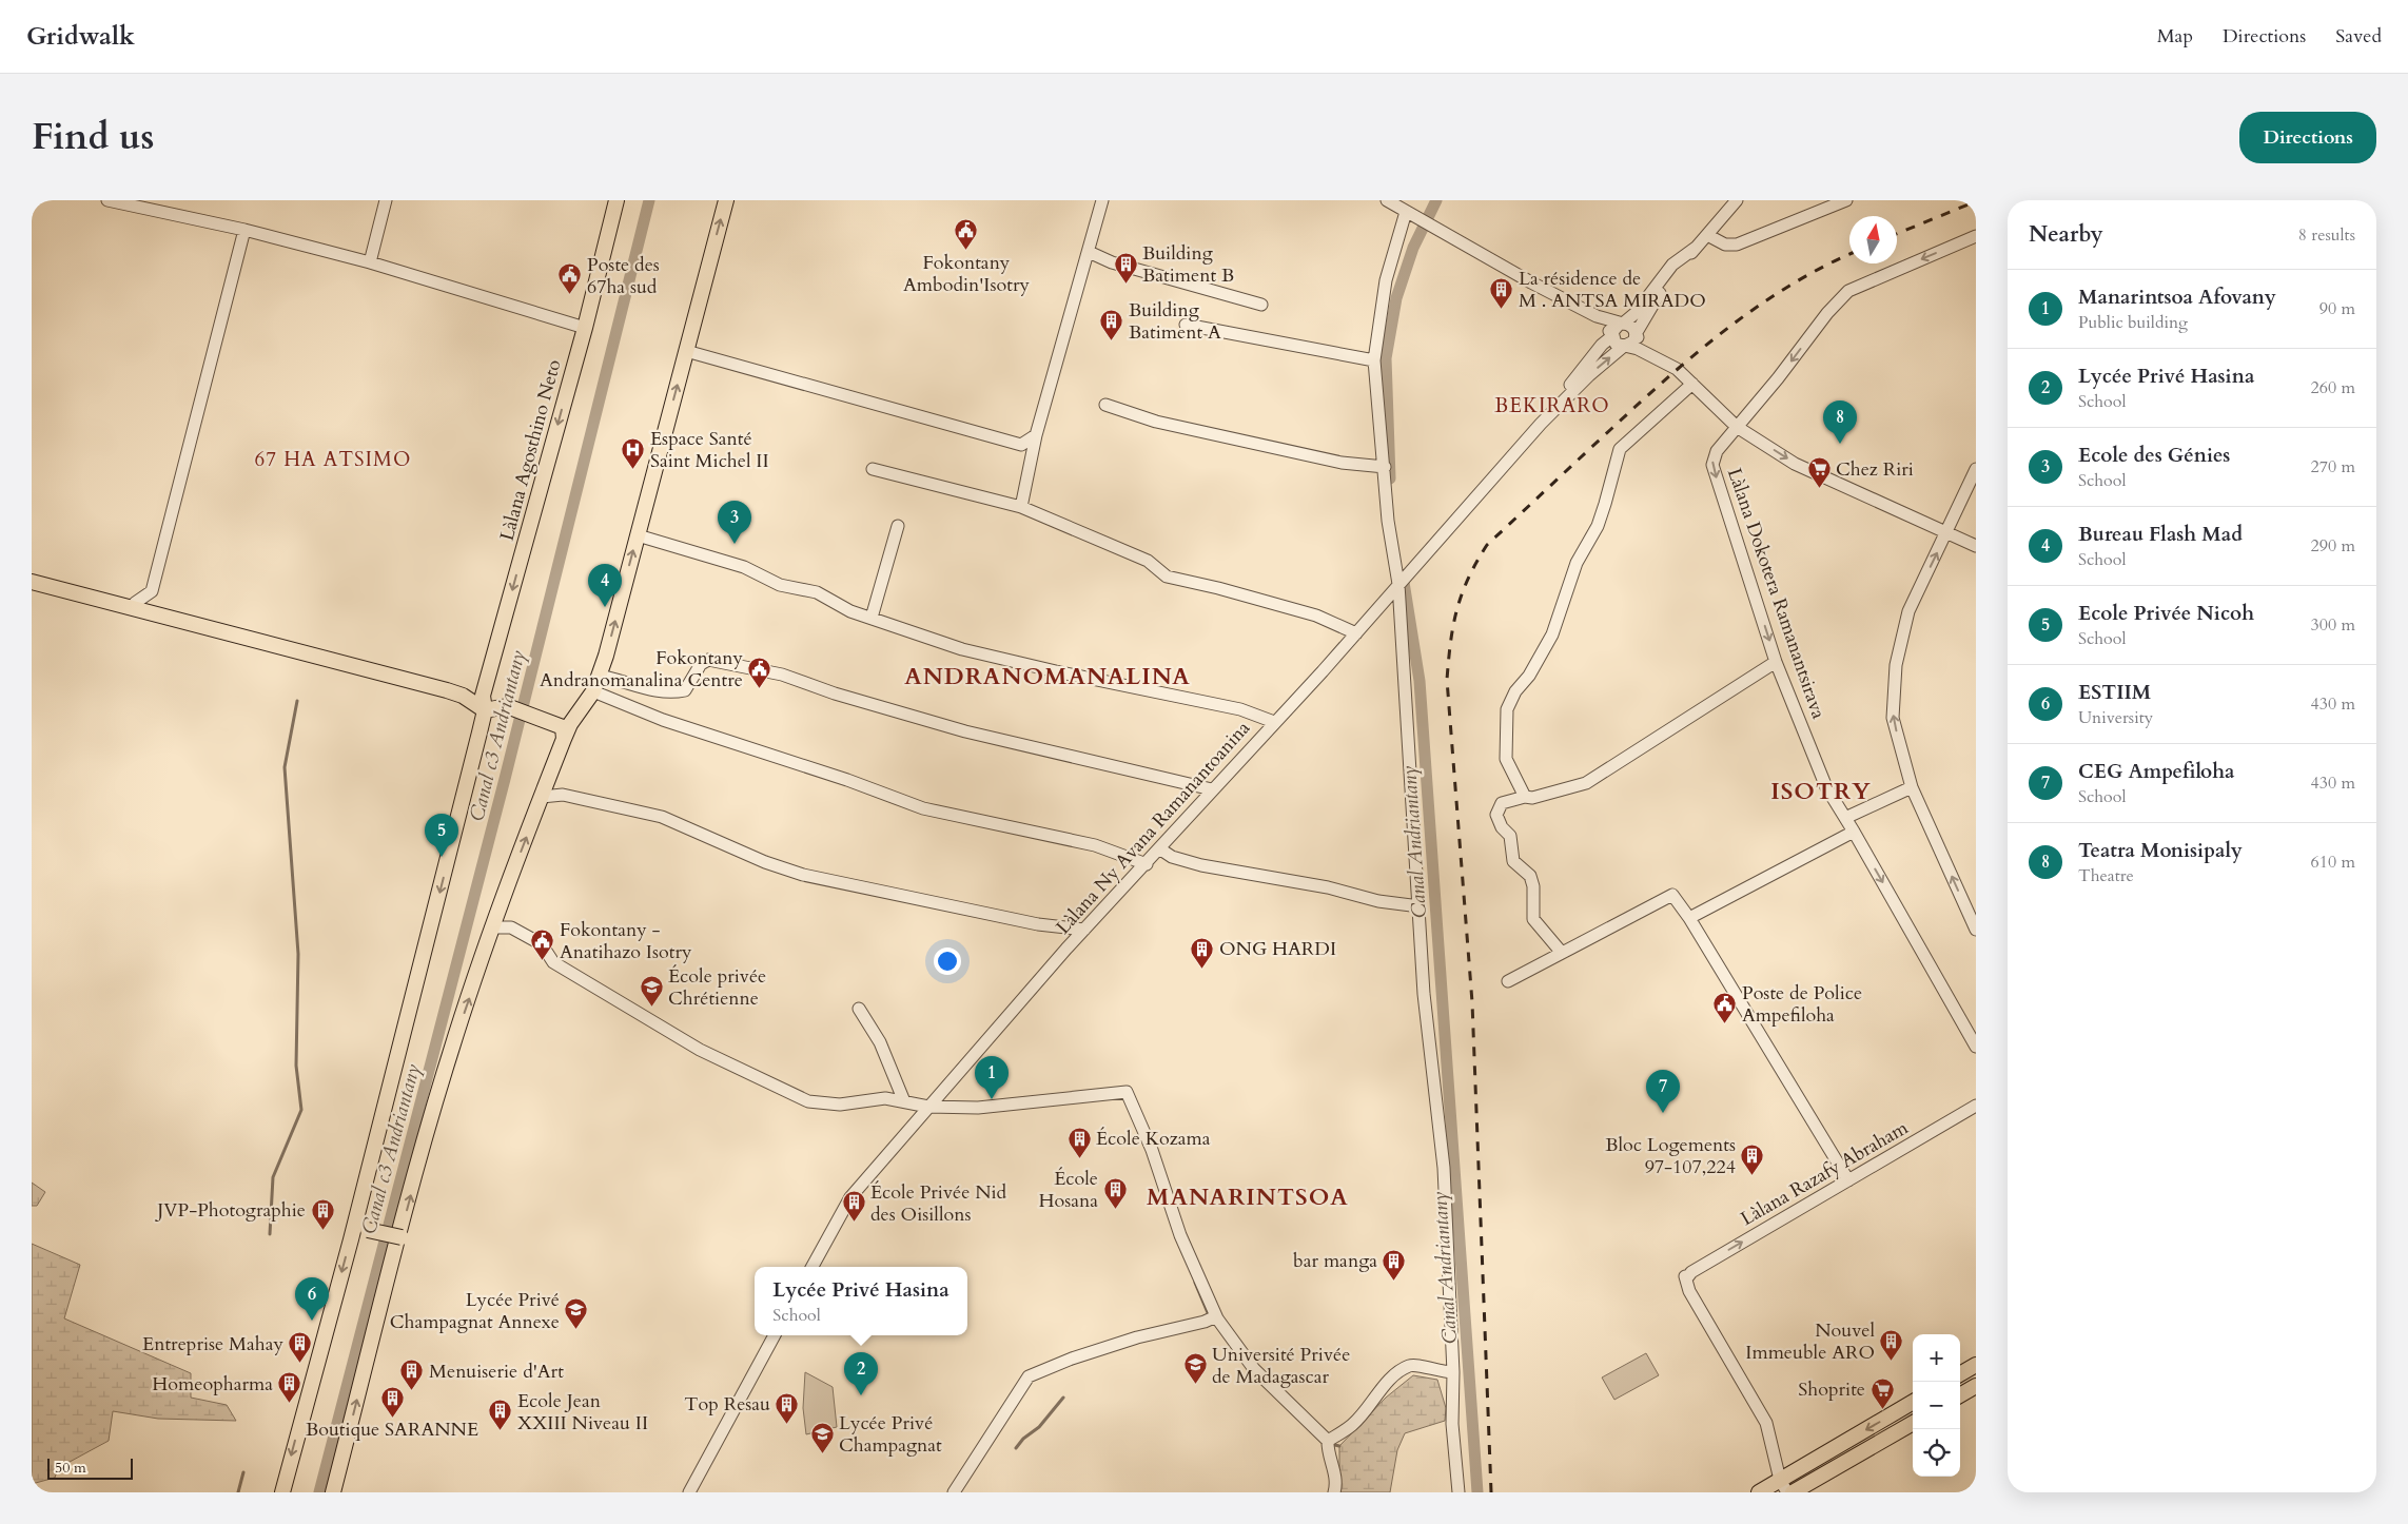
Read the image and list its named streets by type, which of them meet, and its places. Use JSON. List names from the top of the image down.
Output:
{
  "streets": {
    "main road": ["Làlana Agosthino Neto"],
    "street": ["Làlana Dokotera Ramanantsirava", "Làlana Ny Avana Ramanantoanina", "Làlana Razafy Abraham"]
  },
  "one_way": ["Làlana Dokotera Ramanantsirava"],
  "districts": [
    "BEKIRARO",
    "67 HA ATSIMO",
    "ANDRANOMANALINA",
    "ISOTRY",
    "MANARINTSOA"
  ],
  "water": ["Canal c3 Andriantany", "Canal Andriantany"],
  "places": {
    "public building": [
      "Fokontany Ambodin'Isotry",
      "Poste des 67ha sud",
      "Fokontany Andranomanalina Centre",
      "Fokontany - Anatihazo Isotry",
      "Poste de Police Ampefiloha"
    ],
    "building": [
      "Building Batiment B",
      "La résidence de M . ANTSA MIRADO",
      "Building Batiment A",
      "ONG HARDI",
      "École Kozama",
      "Bloc Logements 97-107,224",
      "École Hosana",
      "École Privée Nid des Oisillons",
      "JVP-Photographie",
      "bar manga",
      "Nouvel Immeuble ARO",
      "Entreprise Mahay",
      "Menuiserie d'Art",
      "Homeopharma",
      "Boutique SARANNE",
      "Top Resau",
      "Ecole Jean XXIII Niveau II"
    ],
    "hospital": ["Espace Santé Saint Michel II"],
    "supermarket": ["Chez Riri", "Shoprite"],
    "school or university": [
      "École privée Chrétienne",
      "Lycée Privé Champagnat Annexe",
      "Université Privée de Madagascar",
      "Lycée Privé Champagnat"
    ]
  },
  "scale_bar": "50 m",
  "north": "top",
  "page": {
    "header": "Gridwalk",
    "nav": ["Map", "Directions", "Saved"],
    "title": "Find us",
    "buttons": "Directions",
    "heading": ["Nearby", "8 results"],
    "list": [
      {
        "mark": "1",
        "name": "Manarintsoa Afovany",
        "note": "Public building",
        "value": "90 m"
      },
      {
        "mark": "2",
        "name": "Lycée Privé Hasina",
        "note": "School",
        "value": "260 m"
      },
      {
        "mark": "3",
        "name": "Ecole des Génies",
        "note": "School",
        "value": "270 m"
      },
      {
        "mark": "4",
        "name": "Bureau Flash Mad",
        "note": "School",
        "value": "290 m"
      },
      {
        "mark": "5",
        "name": "Ecole Privée Nicoh",
        "note": "School",
        "value": "300 m"
      },
      {
        "mark": "6",
        "name": "ESTIIM",
        "note": "University",
        "value": "430 m"
      },
      {
        "mark": "7",
        "name": "CEG Ampefiloha",
        "note": "School",
        "value": "430 m"
      },
      {
        "mark": "8",
        "name": "Teatra Monisipaly",
        "note": "Theatre",
        "value": "610 m"
      }
    ],
    "pins": [
      "8",
      "3",
      "4",
      "5",
      "1",
      "7",
      "6",
      "2"
    ],
    "popup": ["Lycée Privé Hasina", "School"],
    "map_buttons": ["+", "−"],
    "scale": "50 m"
  }
}
